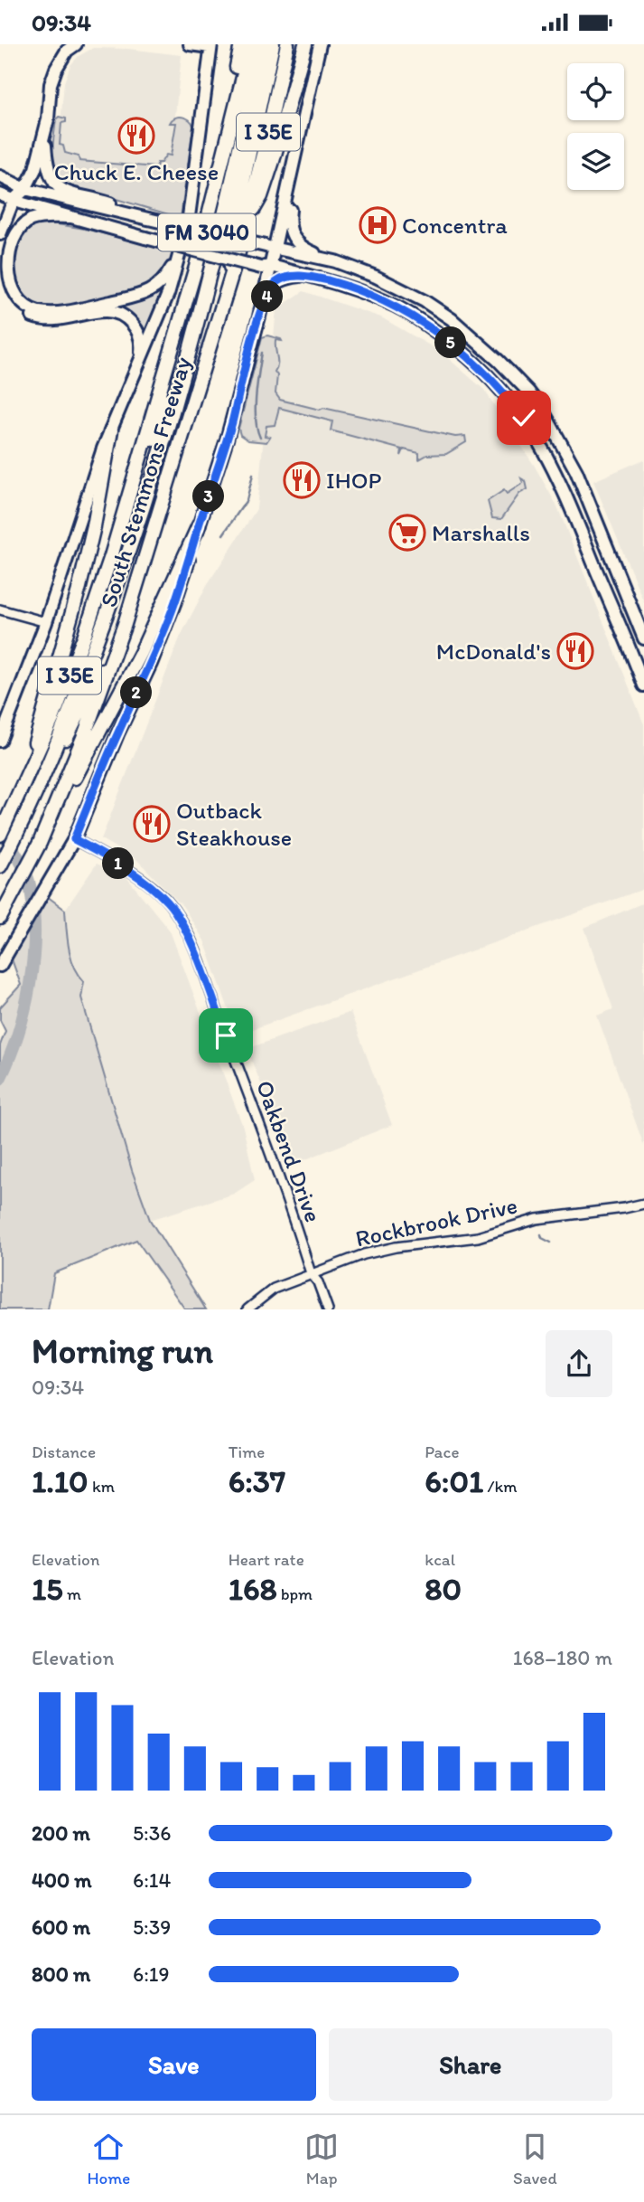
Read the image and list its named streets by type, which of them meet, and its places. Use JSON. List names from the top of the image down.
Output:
{
  "streets": {
    "highway": ["I 35E", "South Stemmons Freeway"],
    "main road": ["FM 3040"],
    "street": ["Oakbend Drive", "Rockbrook Drive"]
  },
  "crossings": [
    ["Oakbend Drive", "Rockbrook Drive"]
  ],
  "places": {
    "restaurant": [
      "Chuck E. Cheese",
      "IHOP",
      "McDonald's",
      "Outback Steakhouse"
    ],
    "hospital": ["Concentra"],
    "supermarket": ["Marshalls"]
  },
  "page": {
    "status": "09:34",
    "pins": [
      "4",
      "5",
      "3",
      "2",
      "1"
    ],
    "heading": ["Morning run", "09:34"],
    "stats": [
      ["Distance", "1.10 km"],
      ["Time", "6:37"],
      ["Pace", "6:01 /km"],
      ["Elevation", "15 m"],
      ["Heart rate", "168 bpm"],
      ["kcal", "80"]
    ],
    "chart": ["Elevation", "168–180 m"],
    "list": [
      {
        "name": "200 m",
        "note": "5:36"
      },
      {
        "name": "400 m",
        "note": "6:14"
      },
      {
        "name": "600 m",
        "note": "5:39"
      },
      {
        "name": "800 m",
        "note": "6:19"
      }
    ],
    "buttons": ["Save", "Share"],
    "tabs": ["Home", "Map", "Saved"]
  }
}
